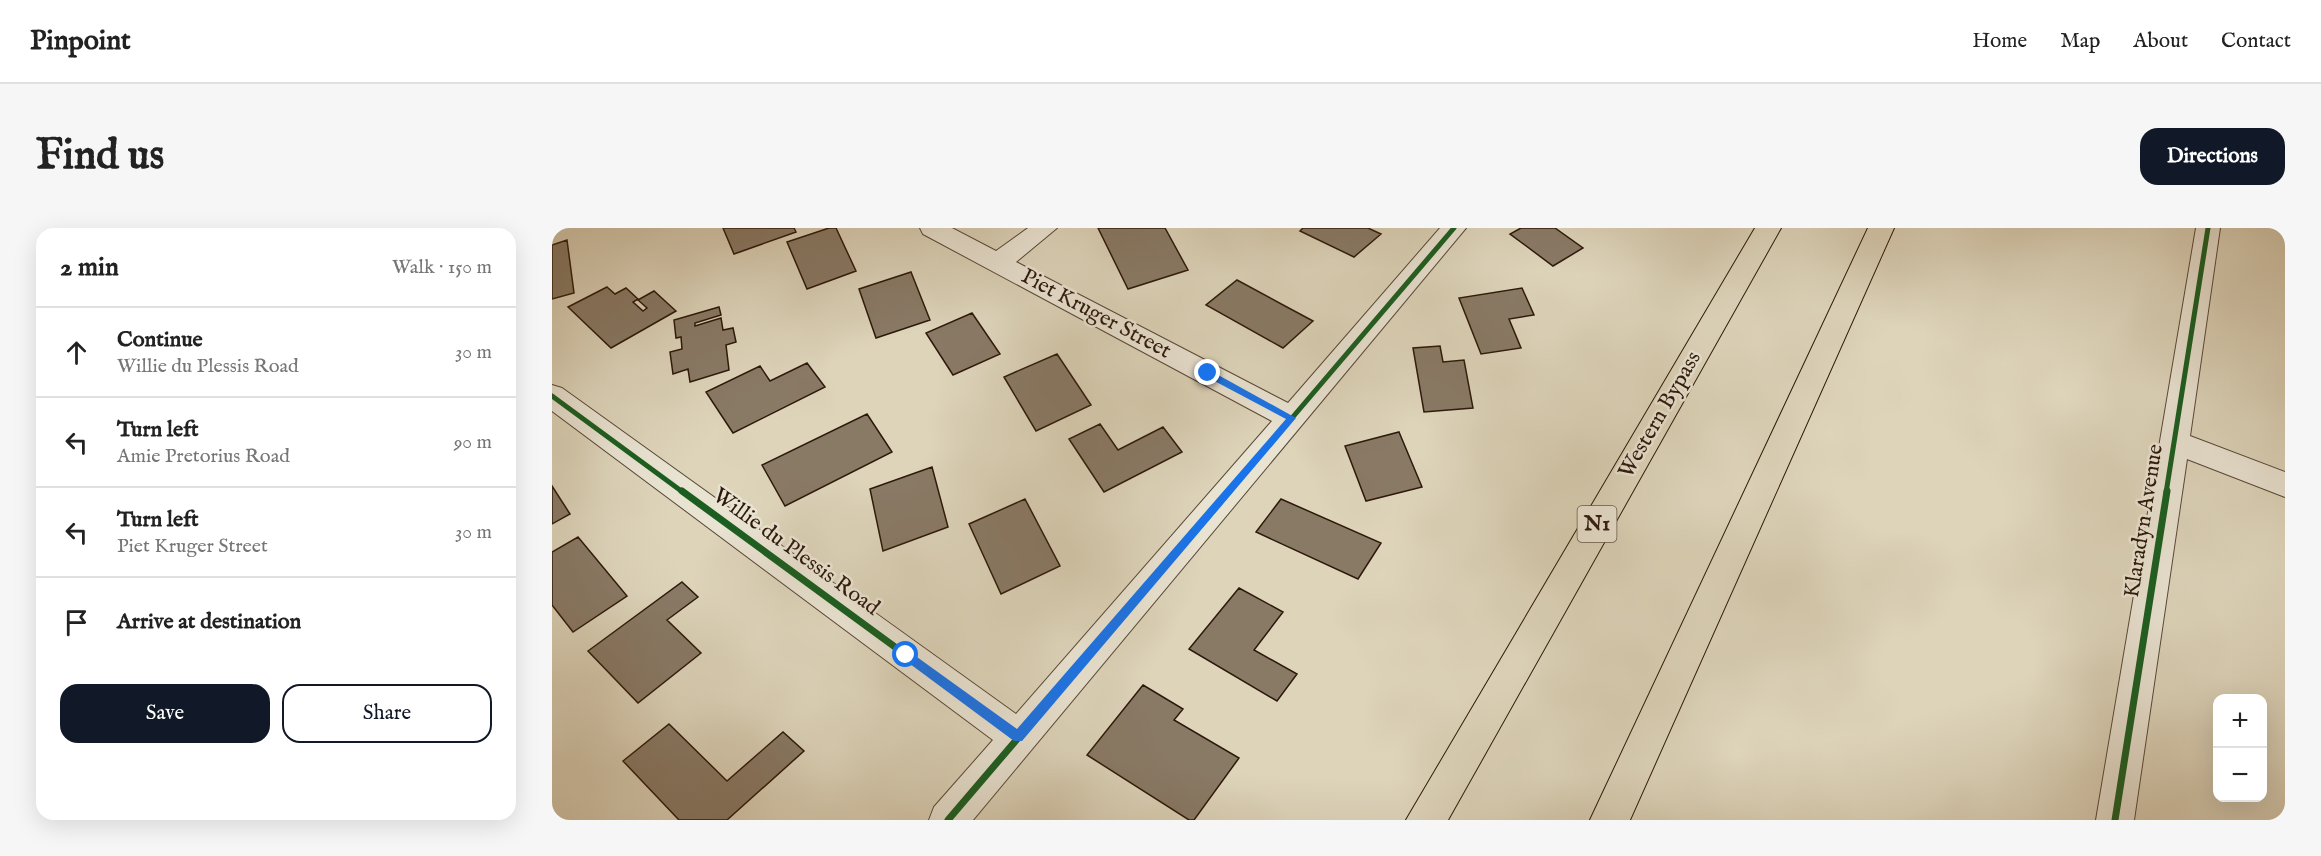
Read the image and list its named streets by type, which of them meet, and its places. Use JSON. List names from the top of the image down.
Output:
{
  "streets": {
    "highway": ["Western Bypass", "N1"],
    "street": ["Piet Kruger Street", "Klaradyn Avenue", "Willie du Plessis Road"]
  },
  "page": {
    "header": "Pinpoint",
    "nav": [
      "Home",
      "Map",
      "About",
      "Contact"
    ],
    "buttons": [
      "Directions",
      ["Save", "Share"]
    ],
    "title": "Find us",
    "heading": ["2 min", "Walk · 150 m"],
    "list": [
      ["Continue", "Willie du Plessis Road", "30 m"],
      ["Turn left", "Amie Pretorius Road", "90 m"],
      ["Turn left", "Piet Kruger Street", "30 m"],
      "Arrive at destination"
    ],
    "map_buttons": ["+", "−"]
  }
}
